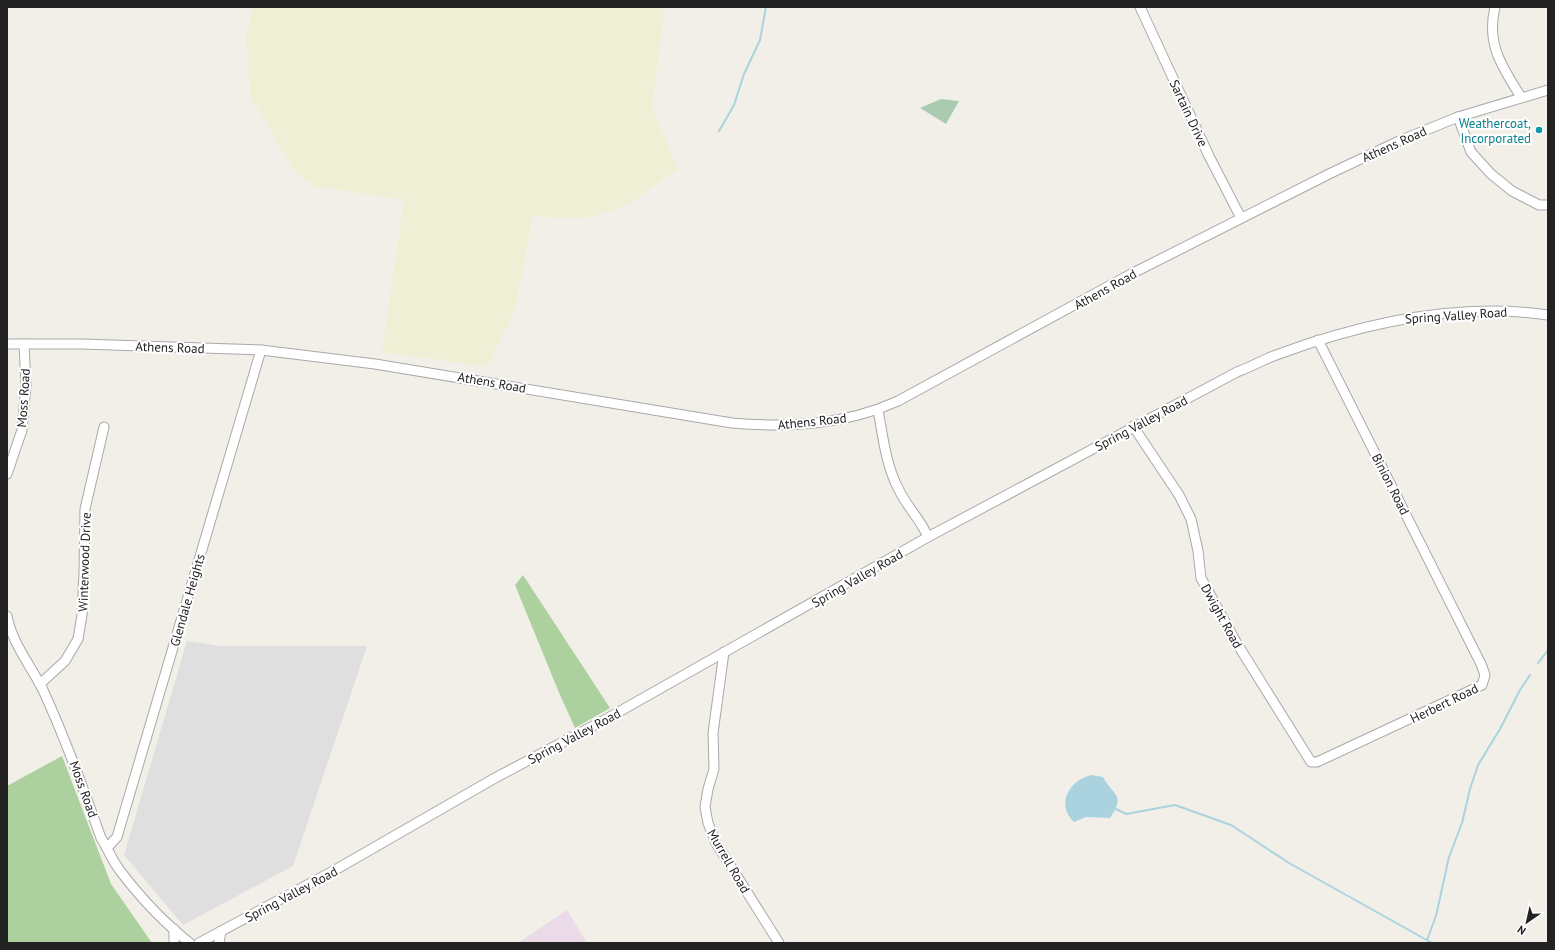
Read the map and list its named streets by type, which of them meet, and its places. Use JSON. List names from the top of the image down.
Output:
{
  "streets": {
    "street": [
      "Sartain Drive",
      "Athens Road",
      "Spring Valley Road",
      "Moss Road",
      "Binion Road",
      "Winterwood Drive",
      "Glendale Heights",
      "Dwight Road",
      "Herbert Road",
      "Murrell Road"
    ]
  },
  "crossings": [
    ["Sartain Drive", "Athens Road"],
    ["Athens Road", "Moss Road"],
    ["Athens Road", "Glendale Heights"],
    ["Spring Valley Road", "Binion Road"],
    ["Spring Valley Road", "Dwight Road"],
    ["Spring Valley Road", "Murrell Road"],
    ["Moss Road", "Winterwood Drive"],
    ["Moss Road", "Glendale Heights"],
    ["Binion Road", "Herbert Road"],
    ["Dwight Road", "Herbert Road"]
  ],
  "places": ["Weathercoat, Incorporated"],
  "north": "bottom left"
}
